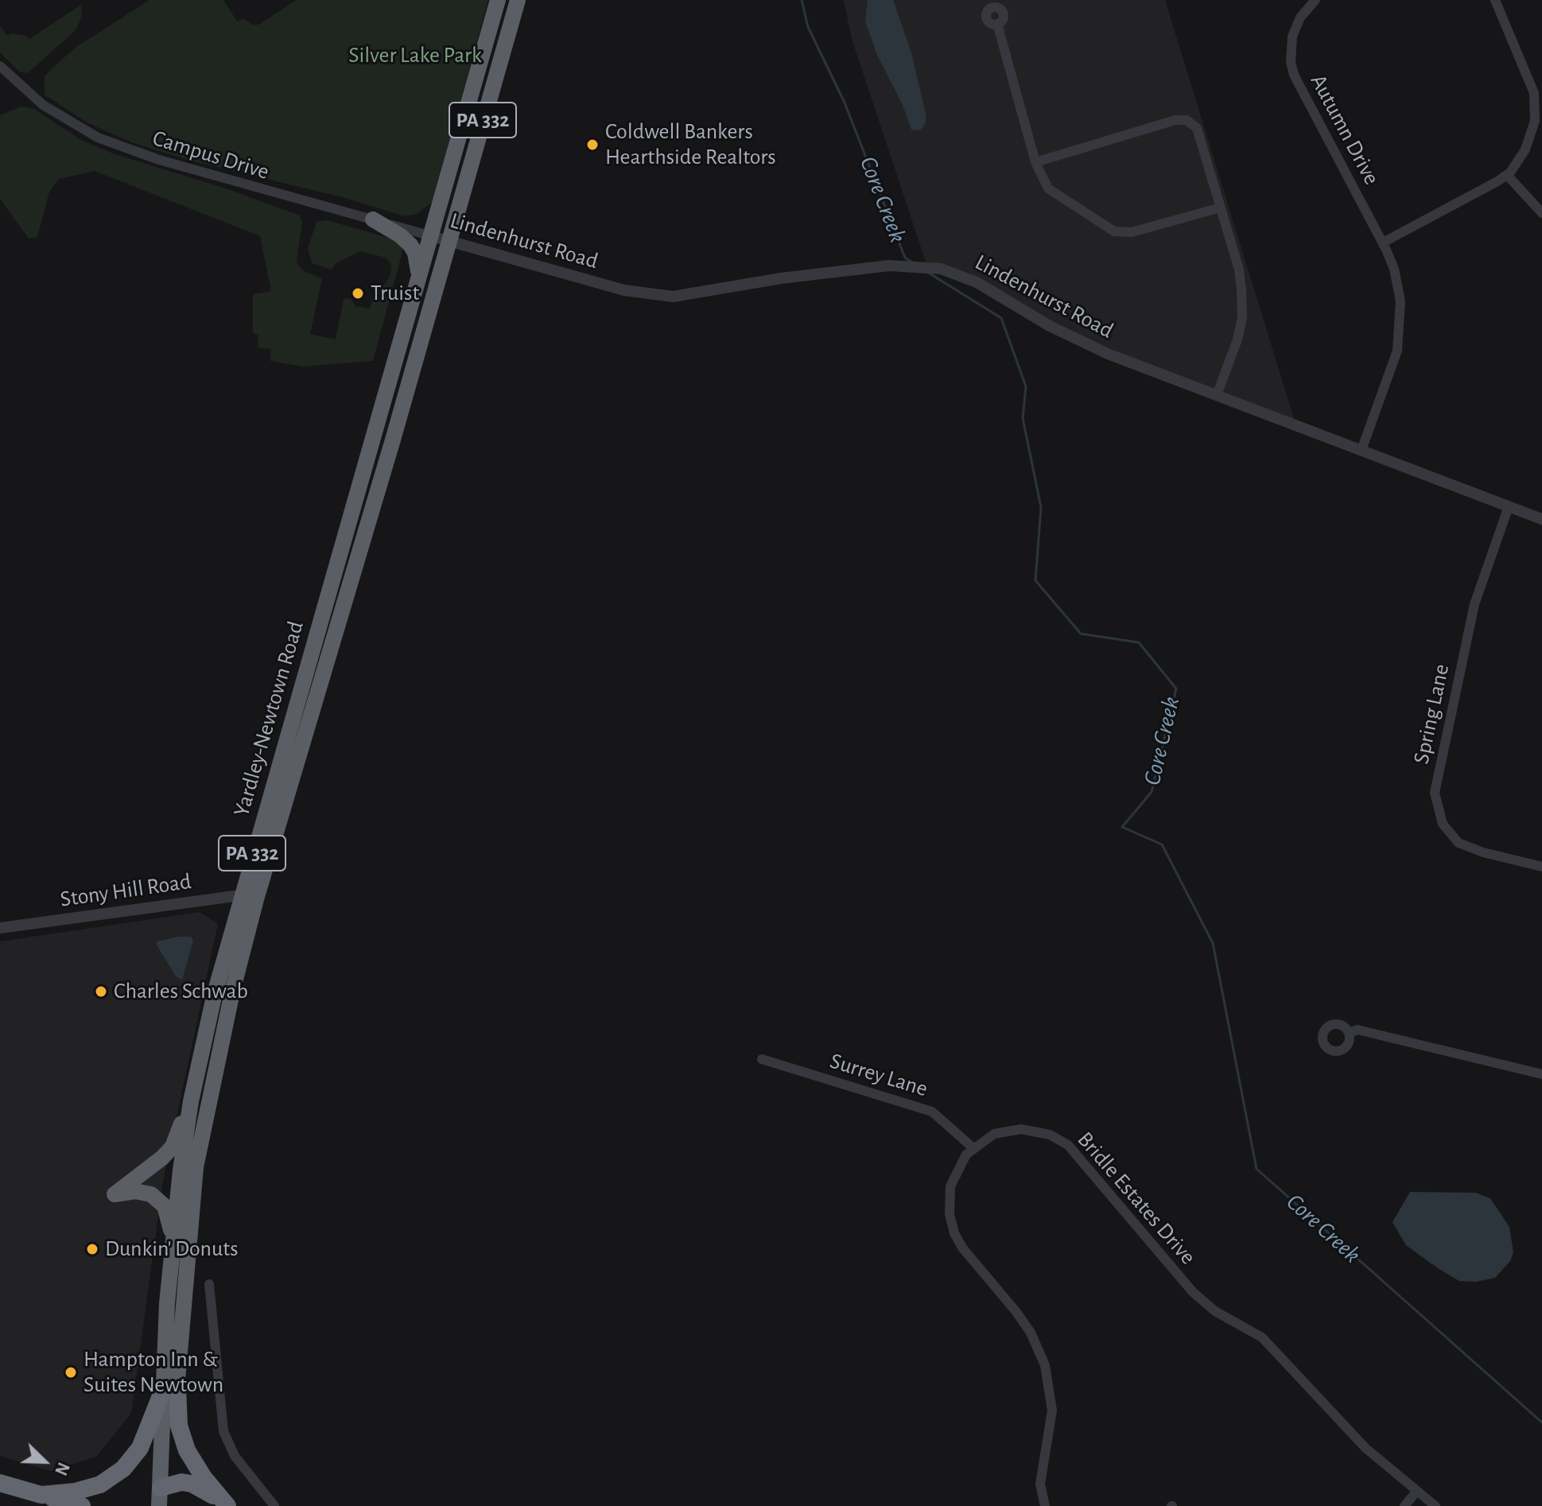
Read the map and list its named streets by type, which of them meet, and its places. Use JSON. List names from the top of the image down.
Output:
{
  "streets": {
    "highway": ["PA 332", "Yardley-Newtown Road"],
    "street": [
      "Autumn Drive",
      "Campus Drive",
      "Lindenhurst Road",
      "Spring Lane",
      "Stony Hill Road",
      "Surrey Lane",
      "Bridle Estates Drive"
    ]
  },
  "crossings": [
    ["PA 332", "Campus Drive"],
    ["PA 332", "Lindenhurst Road"],
    ["PA 332", "Yardley-Newtown Road"],
    ["Autumn Drive", "Lindenhurst Road"],
    ["Campus Drive", "Lindenhurst Road"],
    ["Campus Drive", "Yardley-Newtown Road"],
    ["Lindenhurst Road", "Spring Lane"],
    ["Lindenhurst Road", "Yardley-Newtown Road"],
    ["Yardley-Newtown Road", "Stony Hill Road"],
    ["Surrey Lane", "Bridle Estates Drive"]
  ],
  "water": ["Core Creek"],
  "parks": ["Silver Lake Park"],
  "places": [
    "Coldwell Bankers Hearthside Realtors",
    "Truist",
    "Charles Schwab",
    "Dunkin' Donuts",
    "Hampton Inn & Suites Newtown"
  ],
  "north": "bottom right"
}
